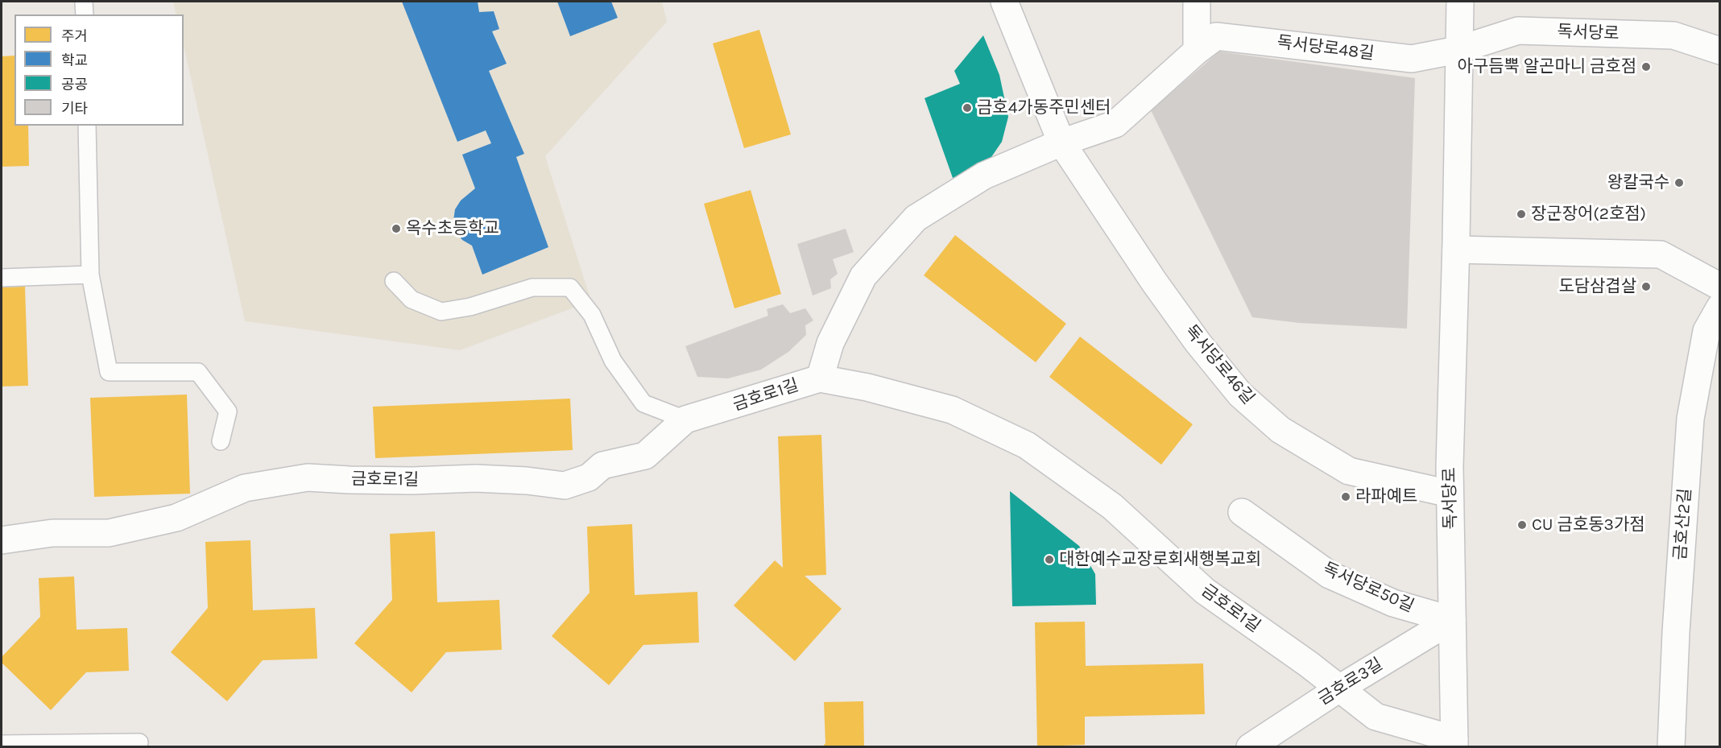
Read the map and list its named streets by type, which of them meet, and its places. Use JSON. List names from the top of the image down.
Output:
{
  "streets": {
    "street": [
      "독서당로",
      "독서당로48길",
      "독서당로46길",
      "금호로1길",
      "금호산2길",
      "독서당로50길",
      "금호로3길"
    ]
  },
  "crossings": [
    ["독서당로", "독서당로48길"],
    ["독서당로", "독서당로46길"],
    ["독서당로", "금호로1길"],
    ["독서당로", "독서당로50길"],
    ["독서당로", "금호로3길"],
    ["독서당로48길", "독서당로46길"],
    ["금호로1길", "금호로3길"],
    ["독서당로50길", "금호로3길"]
  ],
  "places": [
    "아구듬뿍 알곤마니 금호점",
    "금호4가동주민센터",
    "왕칼국수",
    "장군장어(2호점)",
    "옥수초등학교",
    "도담삼겹살",
    "라파예트",
    "CU 금호동3가점",
    "대한예수교장로회새행복교회"
  ],
  "legend": [
    "주거",
    "학교",
    "공공",
    "기타"
  ]
}
